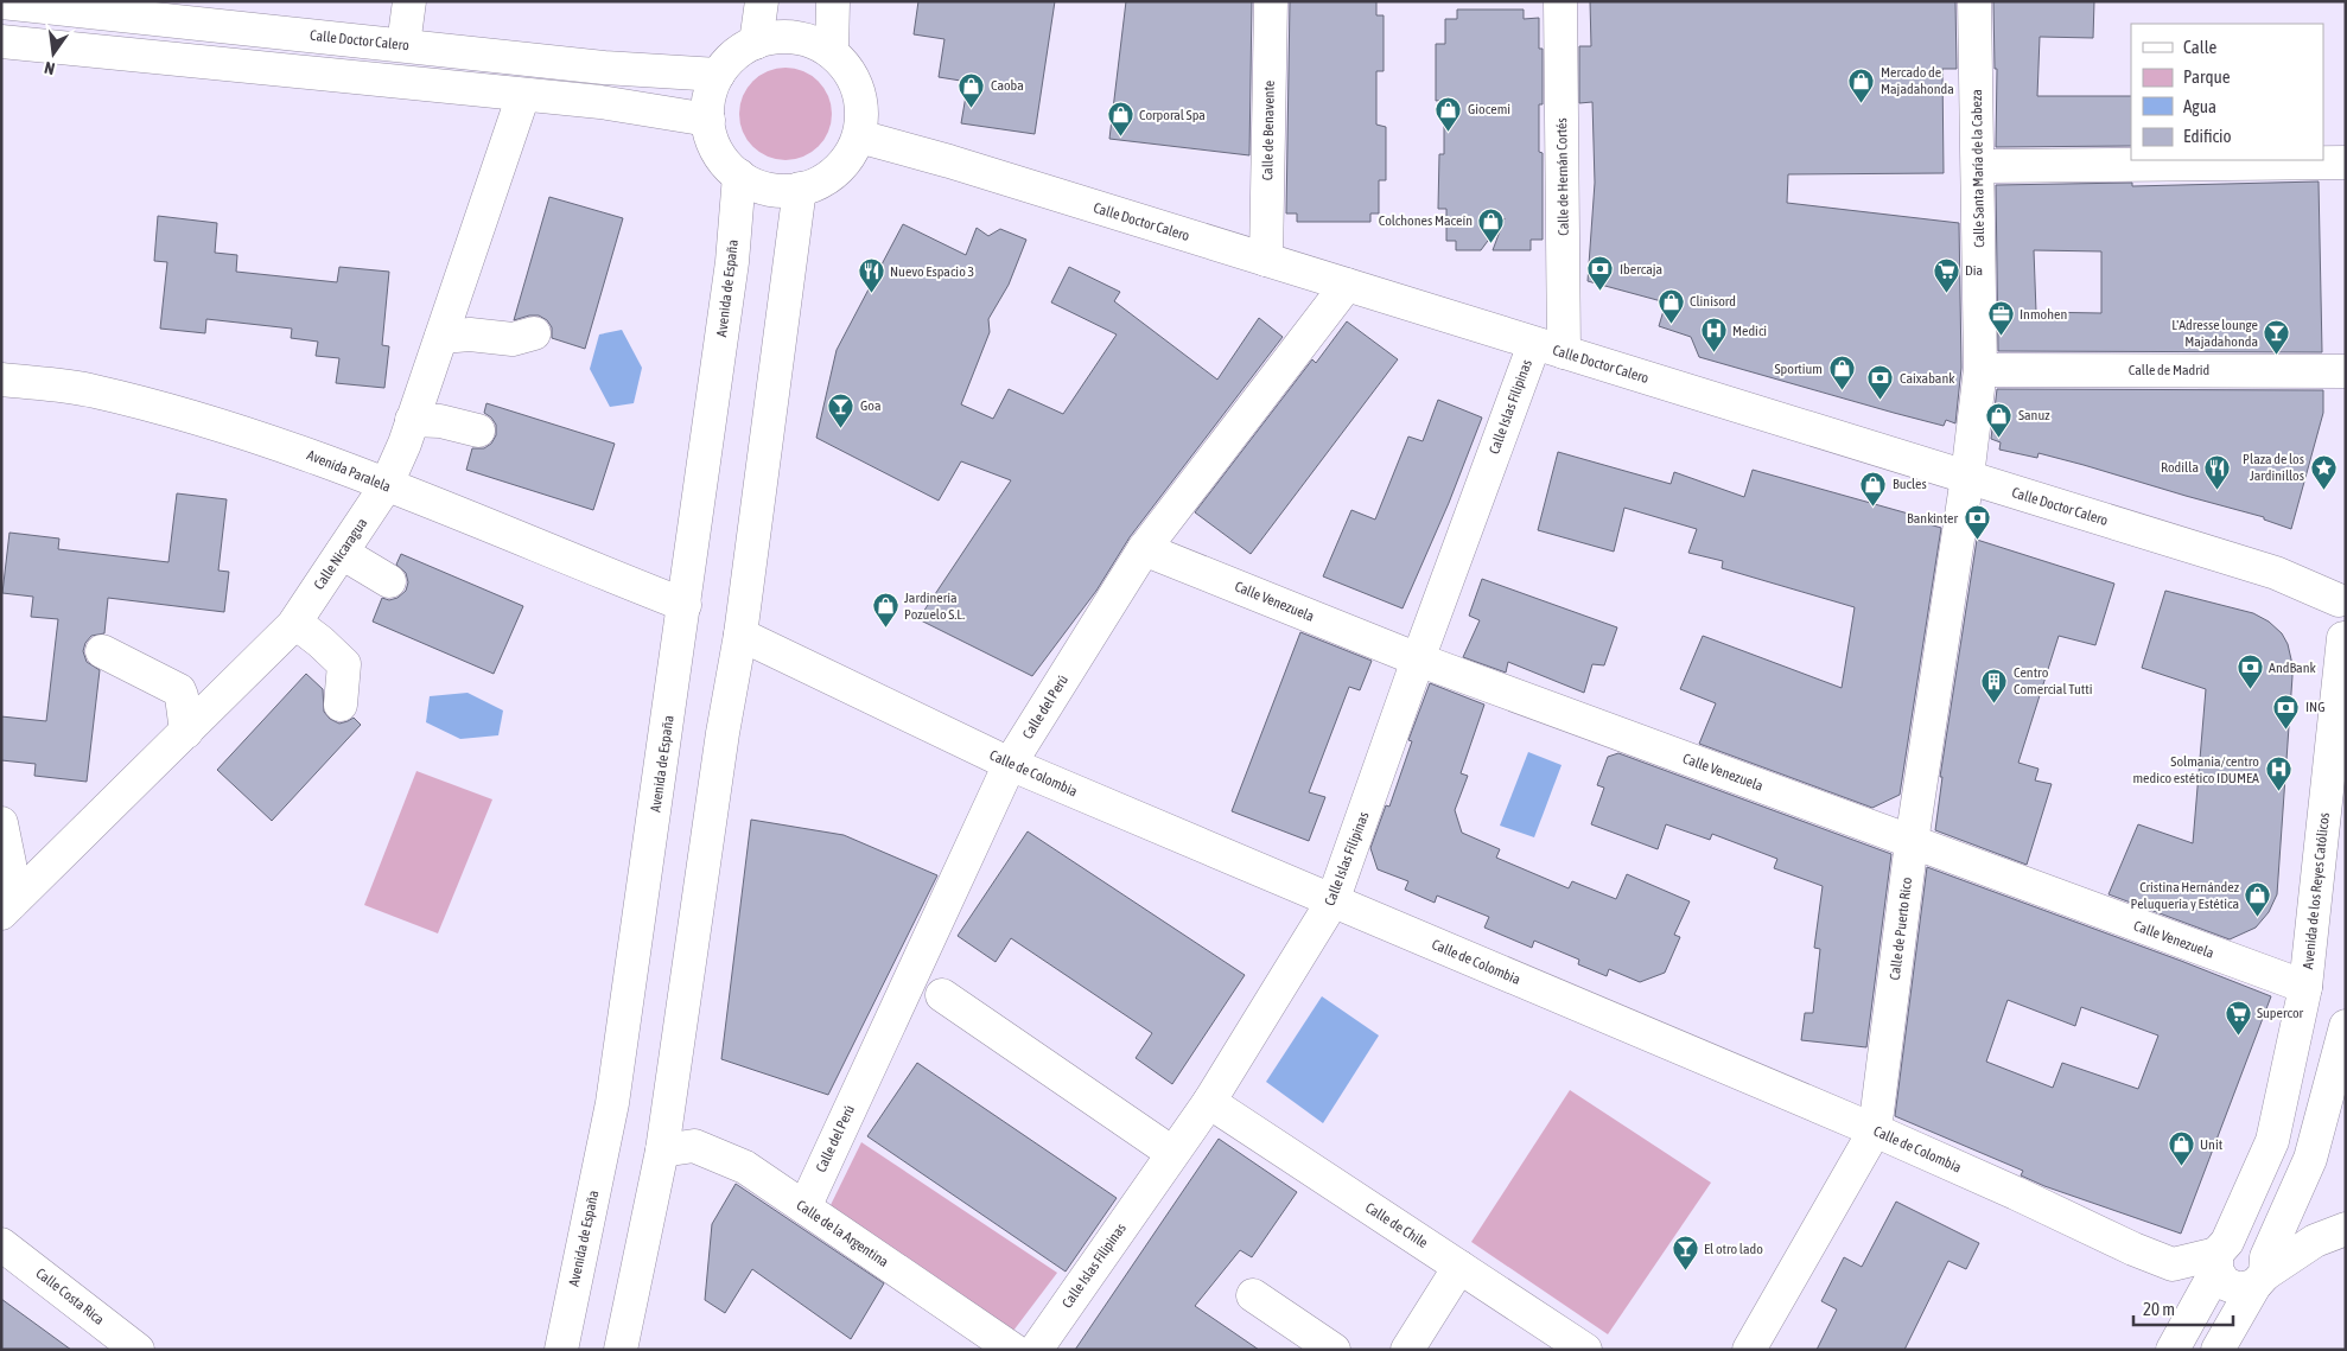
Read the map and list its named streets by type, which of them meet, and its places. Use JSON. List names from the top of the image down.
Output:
{
  "streets": {
    "street": [
      "Calle Doctor Calero",
      "Calle de Benavente",
      "Calle Santa María de la Cabeza",
      "Calle de Hernán Cortés",
      "Avenida de España",
      "Calle de Madrid",
      "Calle Islas Filipinas",
      "Avenida Paralela",
      "Calle Nicaragua",
      "Calle Venezuela",
      "Calle del Perú",
      "Calle de Colombia",
      "Avenida de los Reyes Católicos",
      "Calle de Puerto Rico",
      "Calle de Chile",
      "Calle de la Argentina",
      "Calle Costa Rica"
    ]
  },
  "crossings": [
    ["Calle Doctor Calero", "Calle de Benavente"],
    ["Calle Doctor Calero", "Calle Santa María de la Cabeza"],
    ["Calle Doctor Calero", "Calle de Hernán Cortés"],
    ["Calle Doctor Calero", "Avenida de España"],
    ["Calle Doctor Calero", "Calle Islas Filipinas"],
    ["Calle Doctor Calero", "Calle del Perú"],
    ["Calle Doctor Calero", "Calle de Puerto Rico"],
    ["Calle Santa María de la Cabeza", "Calle de Puerto Rico"],
    ["Calle de Hernán Cortés", "Calle Islas Filipinas"],
    ["Avenida de España", "Avenida Paralela"],
    ["Calle Islas Filipinas", "Calle Venezuela"],
    ["Calle Islas Filipinas", "Calle de Colombia"],
    ["Calle Islas Filipinas", "Calle de Chile"],
    ["Avenida Paralela", "Calle Nicaragua"],
    ["Calle Venezuela", "Calle del Perú"],
    ["Calle Venezuela", "Avenida de los Reyes Católicos"],
    ["Calle Venezuela", "Calle de Puerto Rico"],
    ["Calle del Perú", "Calle de Colombia"],
    ["Calle del Perú", "Calle de la Argentina"],
    ["Calle de Colombia", "Avenida de los Reyes Católicos"],
    ["Calle de Colombia", "Calle de Puerto Rico"]
  ],
  "places": {
    "shop": [
      "Mercado de Majadahonda",
      "Caoba",
      "Giocemi",
      "Corporal Spa",
      "Colchones Maceín",
      "Clinisord",
      "Sportium",
      "Sanuz",
      "Bucles",
      "Jardinería Pozuelo S.L.",
      "Cristina Hernández Peluquería y Estética",
      "Unit"
    ],
    "bank": [
      "Ibercaja",
      "Caixabank",
      "Bankinter",
      "AndBank",
      "ING"
    ],
    "supermarket": ["Dia", "Supercor"],
    "restaurant": ["Nuevo Espacio 3", "Rodilla"],
    "office": ["Inmohen"],
    "hospital": ["Medici", "Solmania/centro medico estético IDUMEA"],
    "bar": ["L'Adresse lounge Majadahonda", "Goa", "El otro lado"],
    "place": ["Plaza de los Jardinillos"],
    "building": ["Centro Comercial Tutti"]
  },
  "legend": [
    "Calle",
    "Parque",
    "Agua",
    "Edificio"
  ],
  "scale_bar": "20 m",
  "north": "bottom"
}
